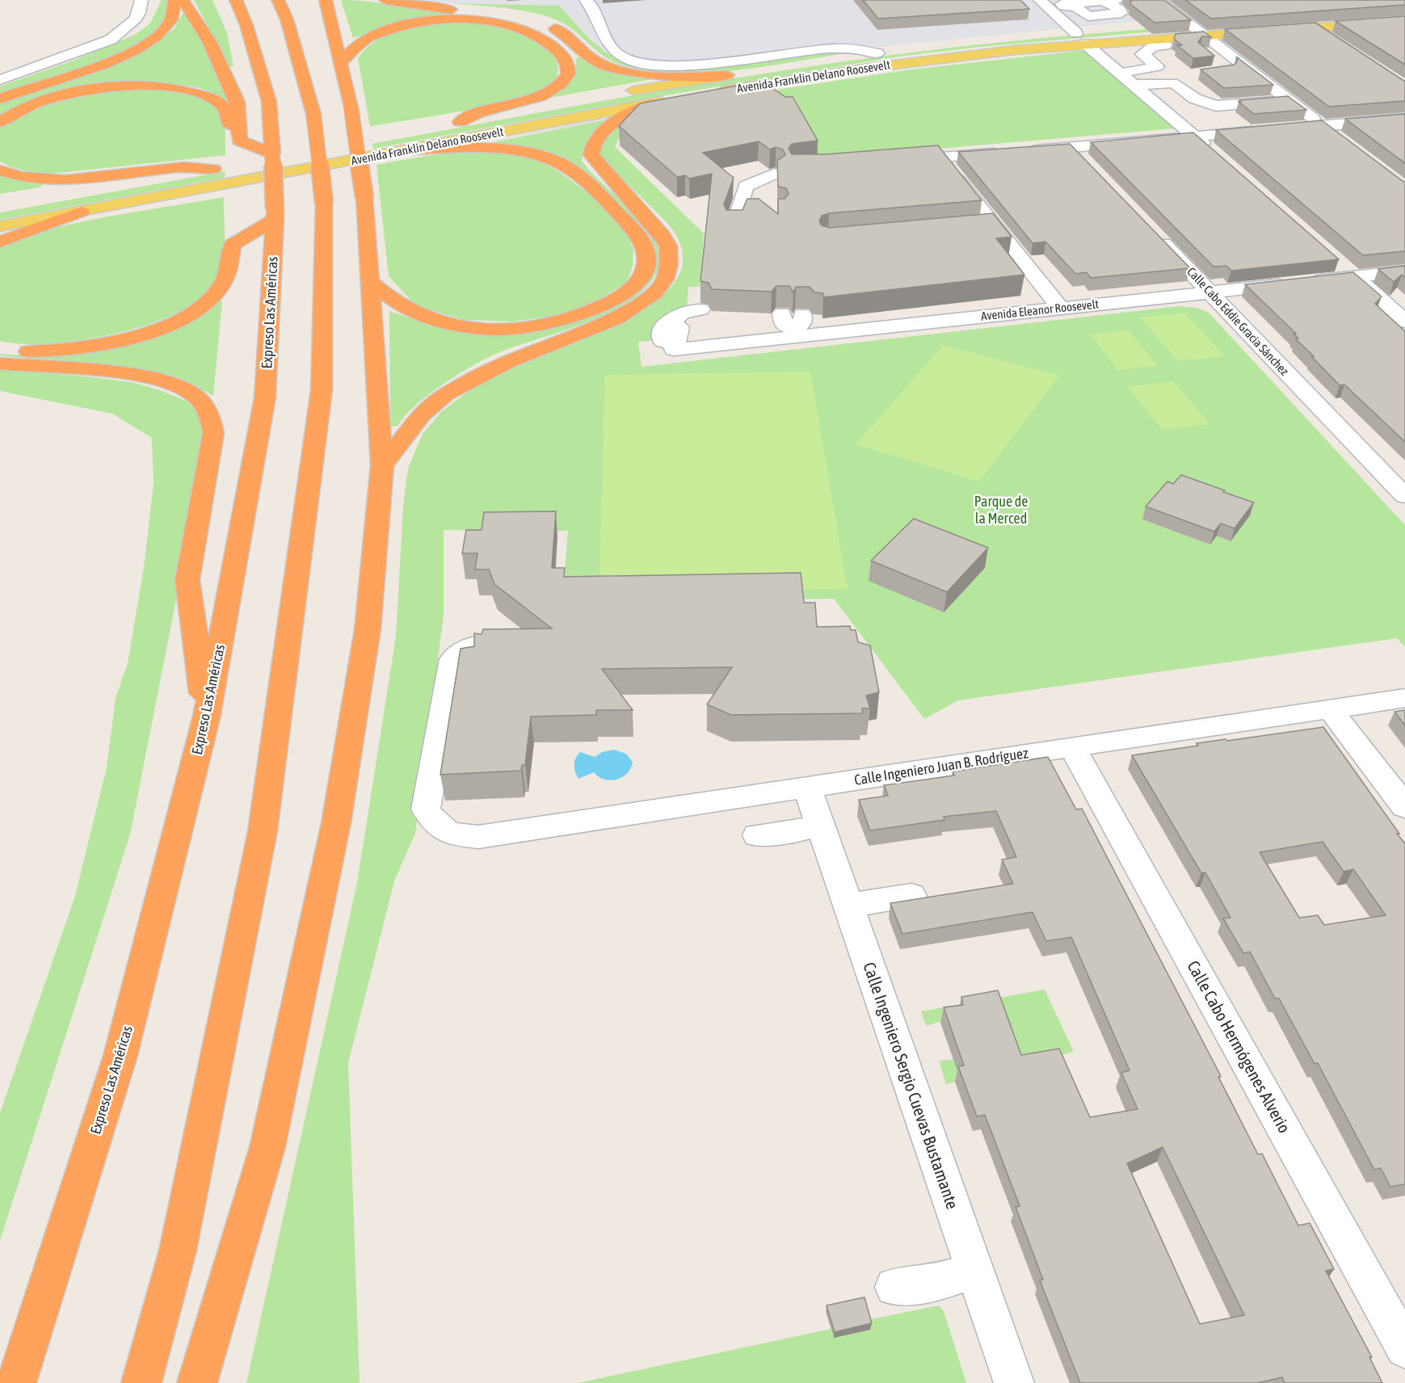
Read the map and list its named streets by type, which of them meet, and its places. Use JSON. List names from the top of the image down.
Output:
{
  "streets": {
    "highway": ["Expreso Las Américas"],
    "main road": ["Avenida Franklin Delano Roosevelt"],
    "street": [
      "Avenida Eleanor Roosevelt",
      "Calle Cabo Eddie Gracia Sánchez",
      "Calle Ingeniero Juan B. Rodríguez",
      "Calle Cabo Hermógenes Alverio",
      "Calle Ingeniero Sergio Cuevas Bustamante"
    ]
  },
  "crossings": [
    ["Avenida Eleanor Roosevelt", "Calle Cabo Eddie Gracia Sánchez"],
    ["Calle Ingeniero Juan B. Rodríguez", "Calle Cabo Hermógenes Alverio"],
    ["Calle Ingeniero Juan B. Rodríguez", "Calle Ingeniero Sergio Cuevas Bustamante"]
  ],
  "parks": ["Parque de la Merced"]
}
